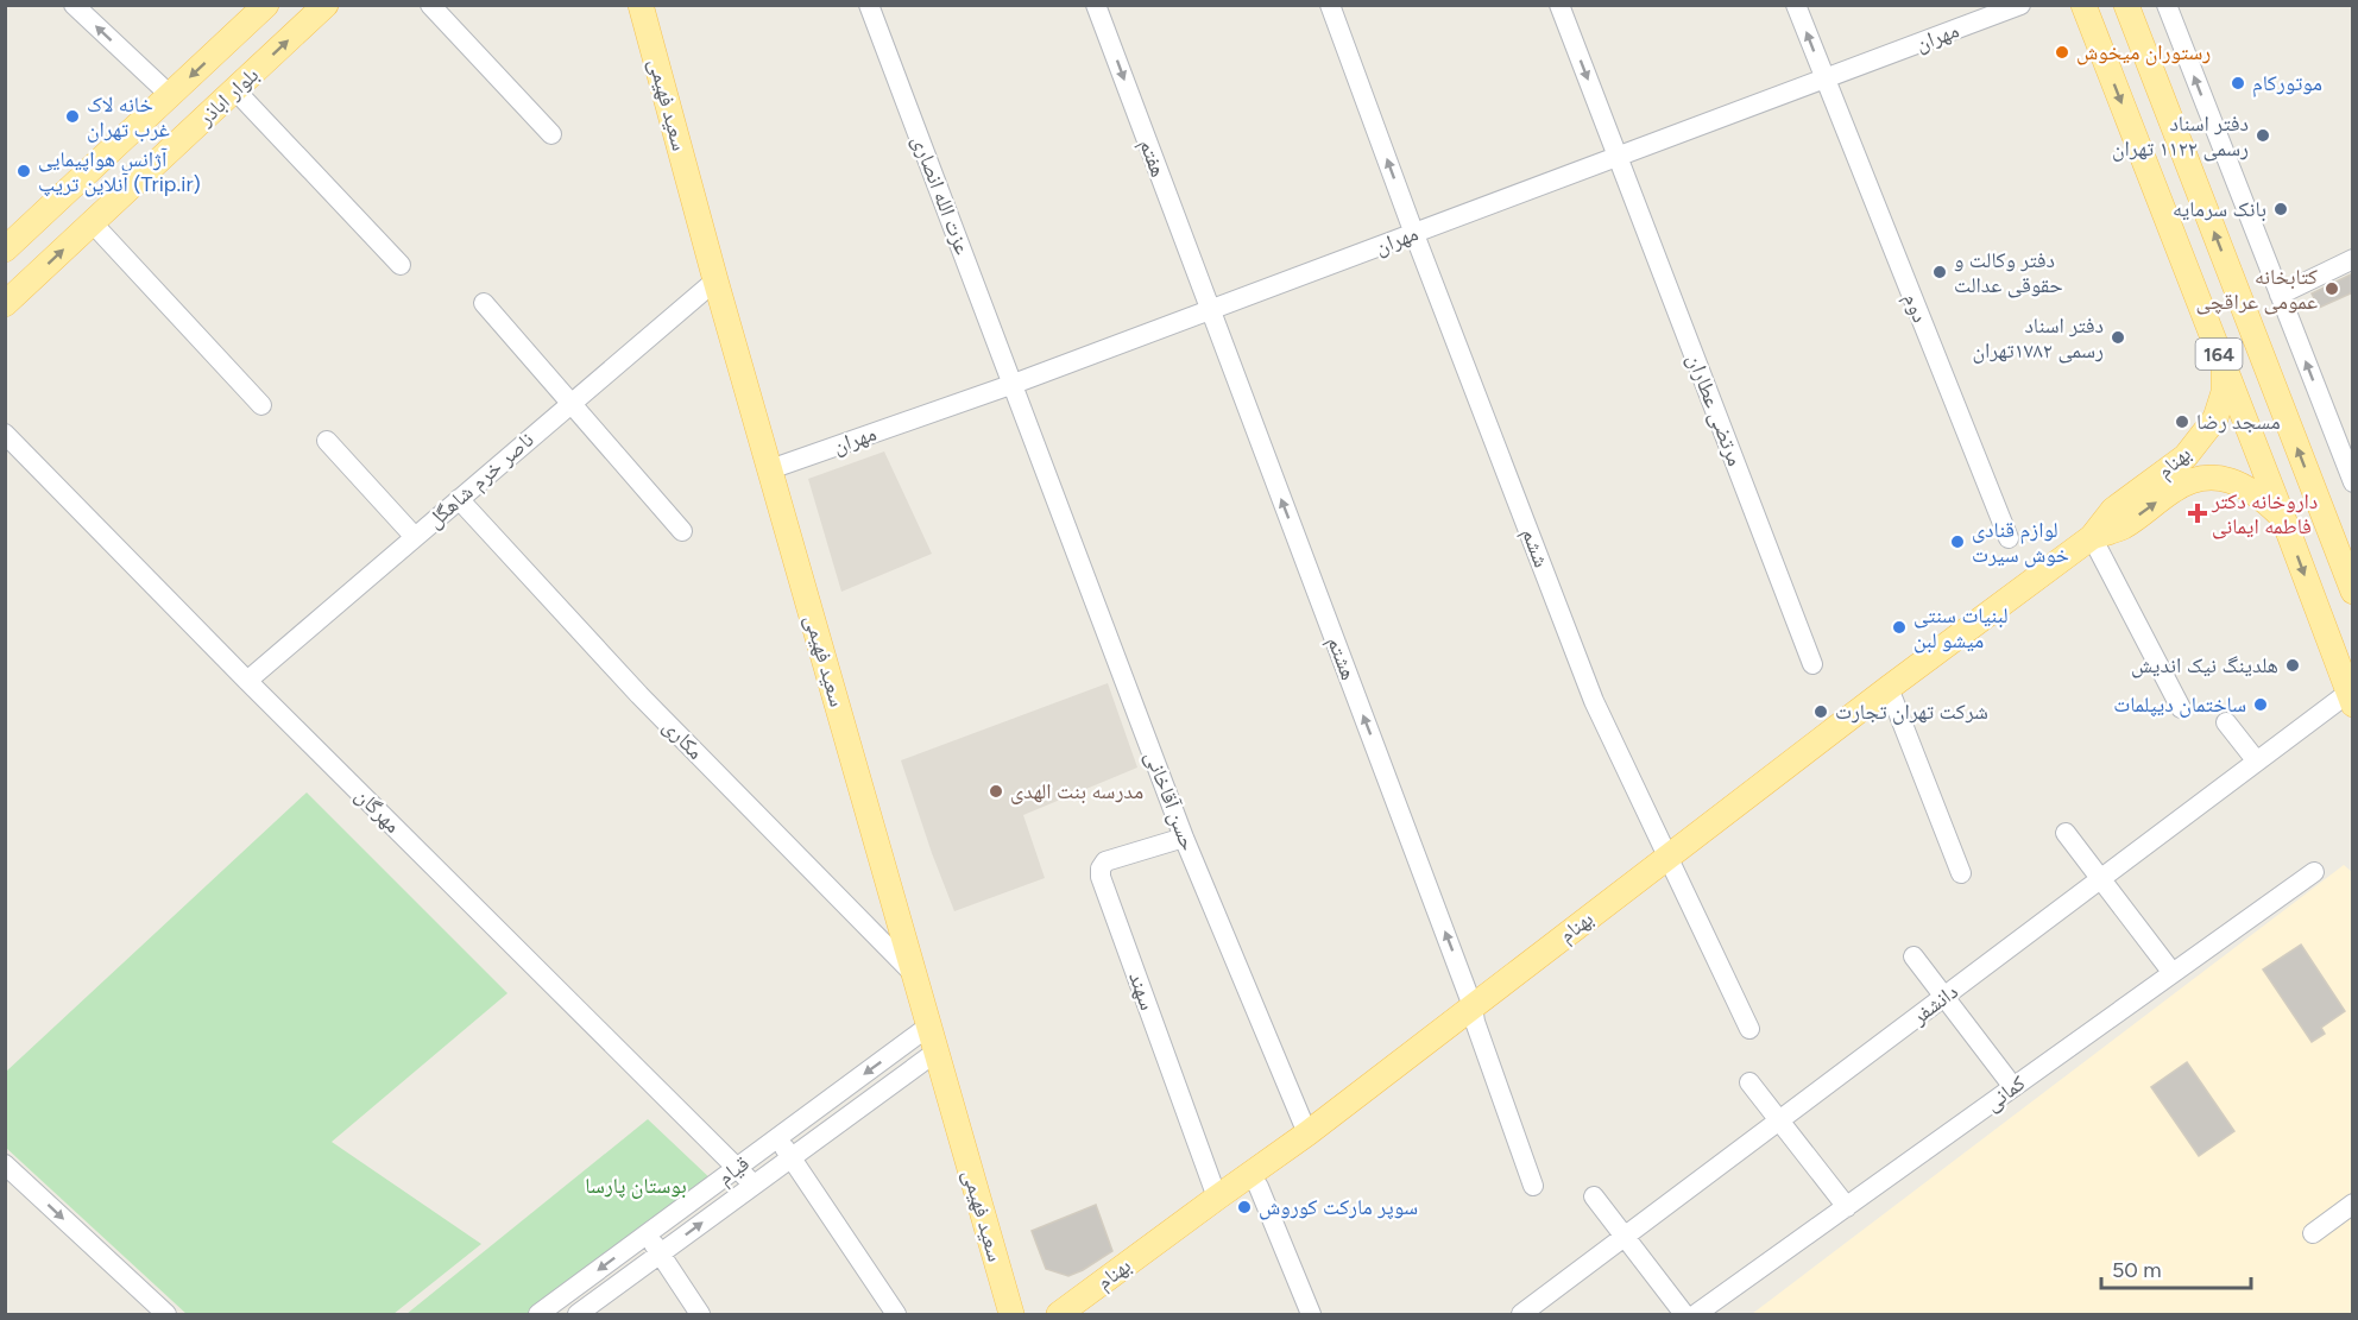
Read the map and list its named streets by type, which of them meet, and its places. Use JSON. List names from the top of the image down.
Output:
{
  "streets": {
    "main road": [
      "بلوار اباذر",
      "سعید فهیمی",
      "164",
      "بهنام"
    ],
    "street": [
      "مهران",
      "هفتم",
      "عزت الله انصاری",
      "دوم",
      "مرتضی عطاران",
      "ناصر خرم شاهگل",
      "ششم",
      "هشتم",
      "مکاری",
      "حسن آقاخانی",
      "مهرگان",
      "سهند",
      "دانشفر",
      "کمانی",
      "قیام"
    ]
  },
  "crossings": [
    ["مهران", "سعید فهیمی"],
    ["مهران", "هفتم"],
    ["مهران", "عزت الله انصاری"],
    ["مهران", "دوم"],
    ["مهران", "مرتضی عطاران"],
    ["مهران", "ششم"],
    ["مهران", "هشتم"],
    ["مهران", "حسن آقاخانی"],
    ["سعید فهیمی", "ناصر خرم شاهگل"],
    ["سعید فهیمی", "مکاری"],
    ["سعید فهیمی", "قیام"],
    ["هفتم", "هشتم"],
    ["عزت الله انصاری", "حسن آقاخانی"],
    ["164", "بهنام"],
    ["164", "دانشفر"],
    ["بهنام", "ششم"],
    ["بهنام", "هشتم"],
    ["بهنام", "حسن آقاخانی"],
    ["بهنام", "سهند"],
    ["ناصر خرم شاهگل", "مکاری"],
    ["ناصر خرم شاهگل", "مهرگان"],
    ["حسن آقاخانی", "سهند"],
    ["مهرگان", "قیام"]
  ],
  "one_way": ["هفتم", "هشتم"],
  "parks": ["بوستان پارسا"],
  "places": {
    "other": [
      "رستوران میخوش",
      "موتورکام",
      "خانه لاک غرب تهران",
      "دفتر اسناد رسمی ۱۱۲۲ تهران",
      "آژانس هواپیمایی آنلاین تریپ (Trip.ir)",
      "بانک سرمایه",
      "دفتر وکالت و حقوقی عدالت",
      "کتابخانه عمومی عراقچی",
      "دفتر اسناد رسمی ۱۷۸۲تهران",
      "مسجد رضا",
      "لوازم قنادی خوش سیرت",
      "لبنیات سنتی میشو لبن",
      "هلدینگ نیک اندیش",
      "ساختمان دیپلمات",
      "شرکت تهران تجارت",
      "مدرسه بنت الهدی",
      "سوپر ماركت كوروش"
    ],
    "health": ["داروخانه دکتر فاطمه ایمانی"]
  },
  "scale_bar": "50 m"
}
